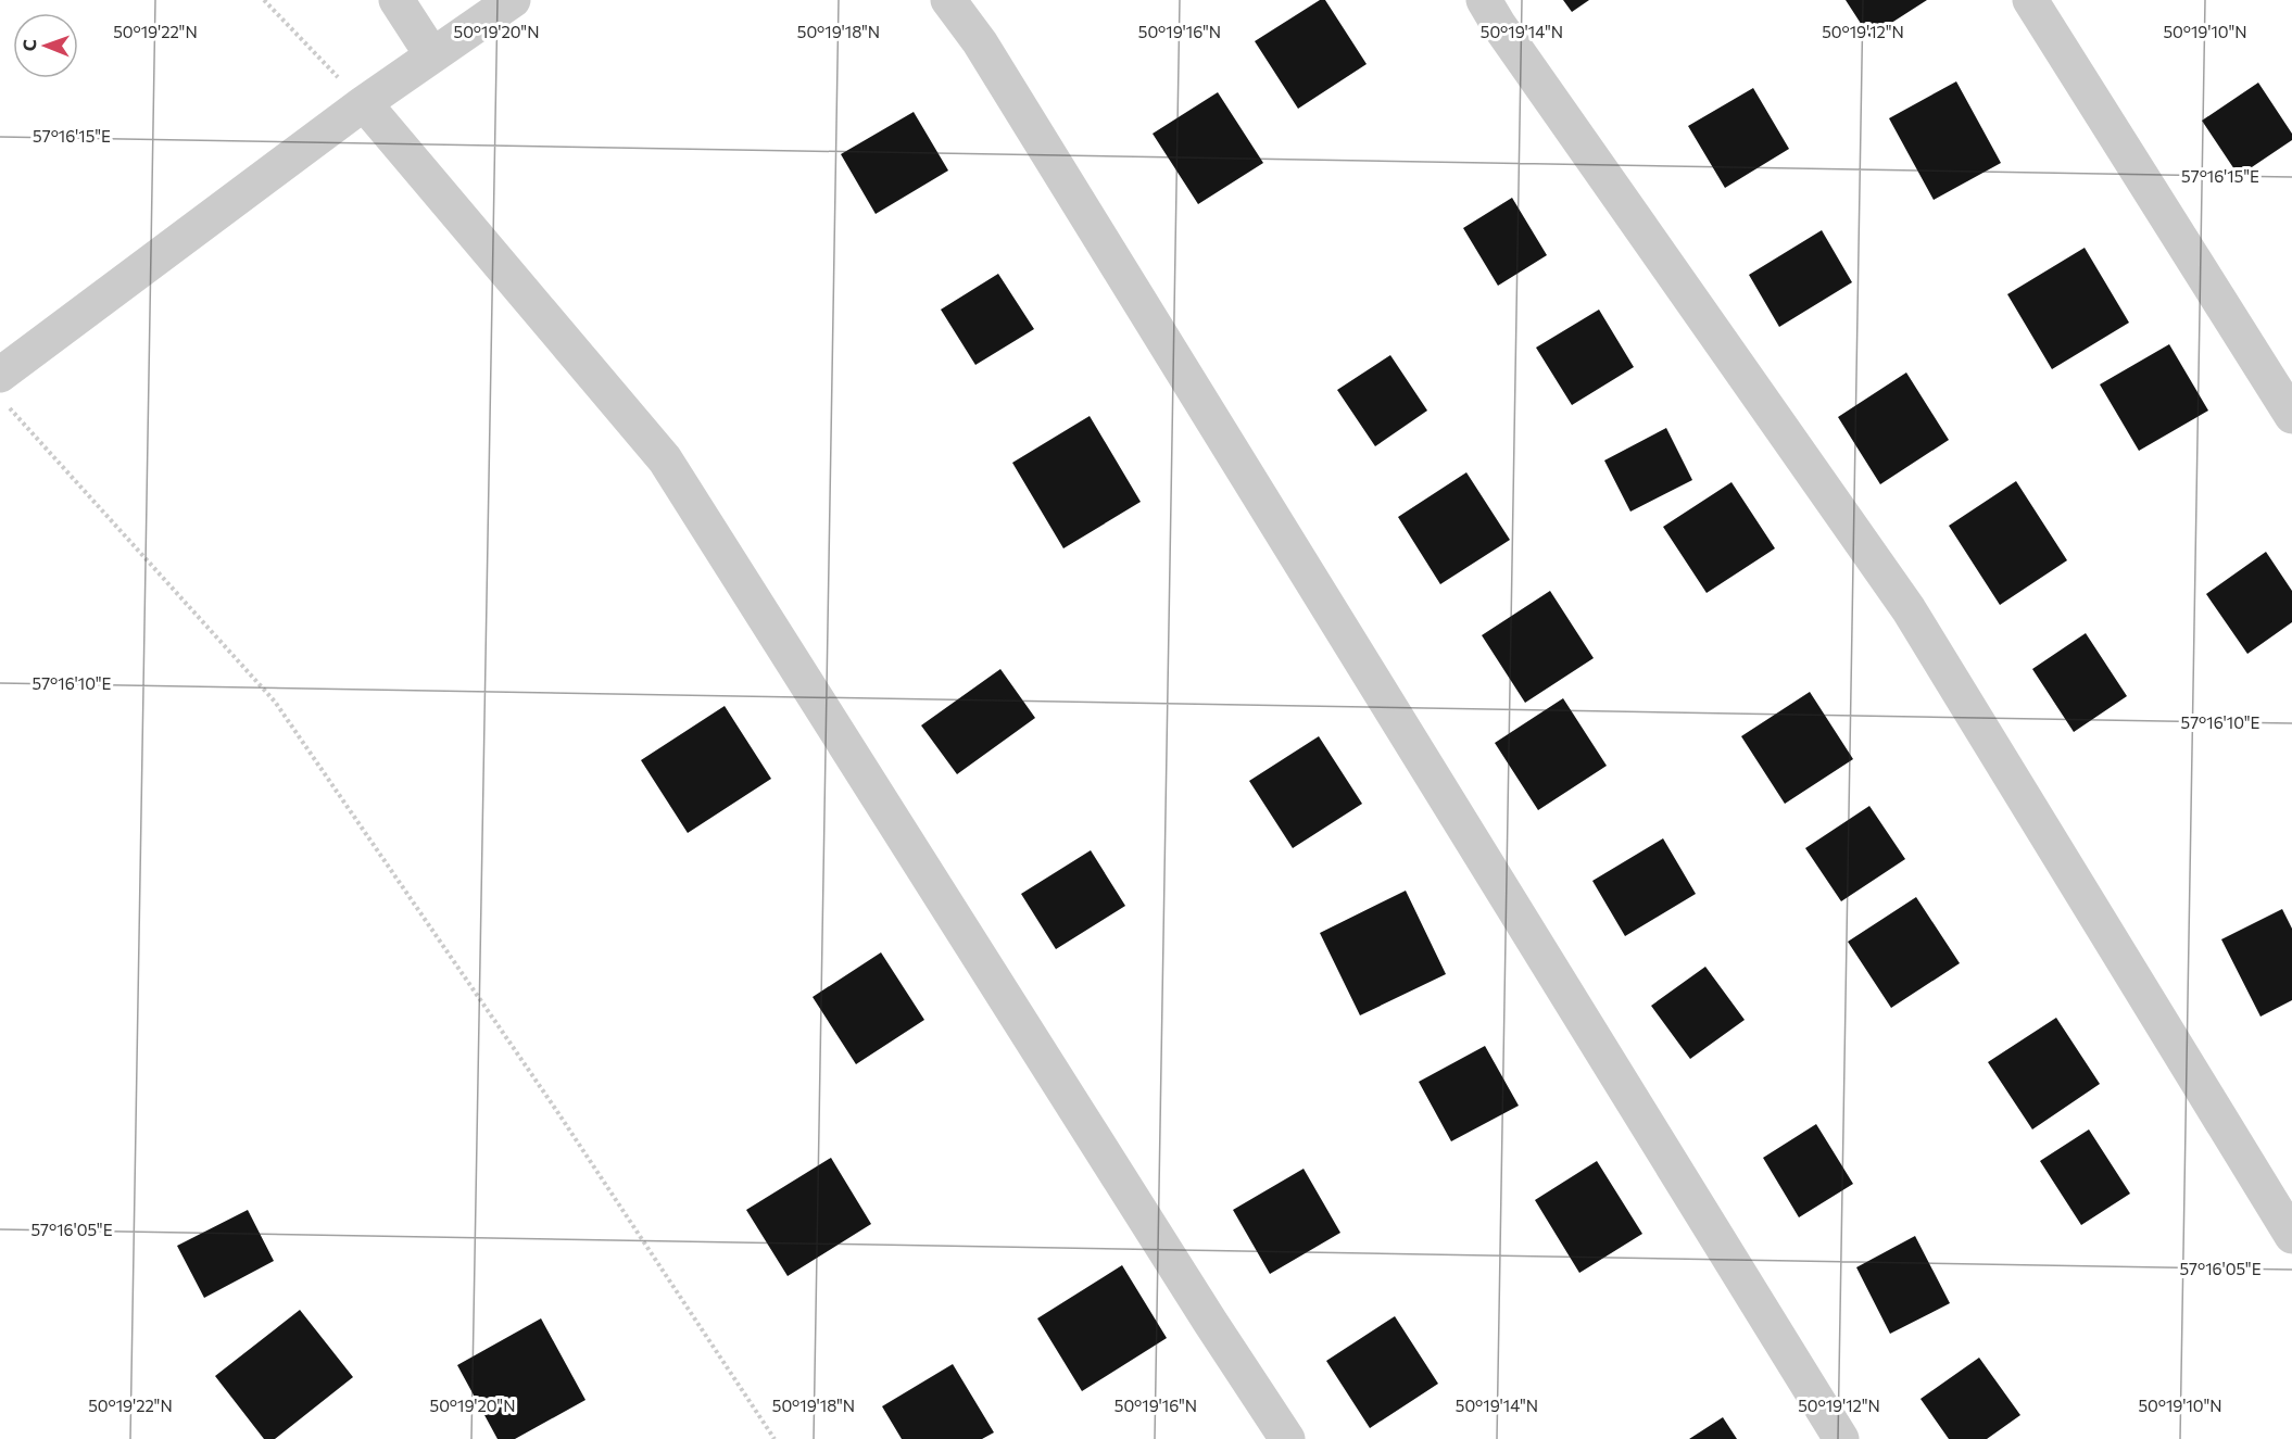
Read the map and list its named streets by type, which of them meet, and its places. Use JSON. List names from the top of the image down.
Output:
{
  "north": "left",
  "coordinates": [
    "50°19'22\"N",
    "50°19'20\"N",
    "50°19'18\"N",
    "50°19'16\"N",
    "50°19'14\"N",
    "50°19'12\"N",
    "50°19'10\"N",
    "57°16'15\"E",
    "57°16'10\"E",
    "57°16'05\"E"
  ]
}
